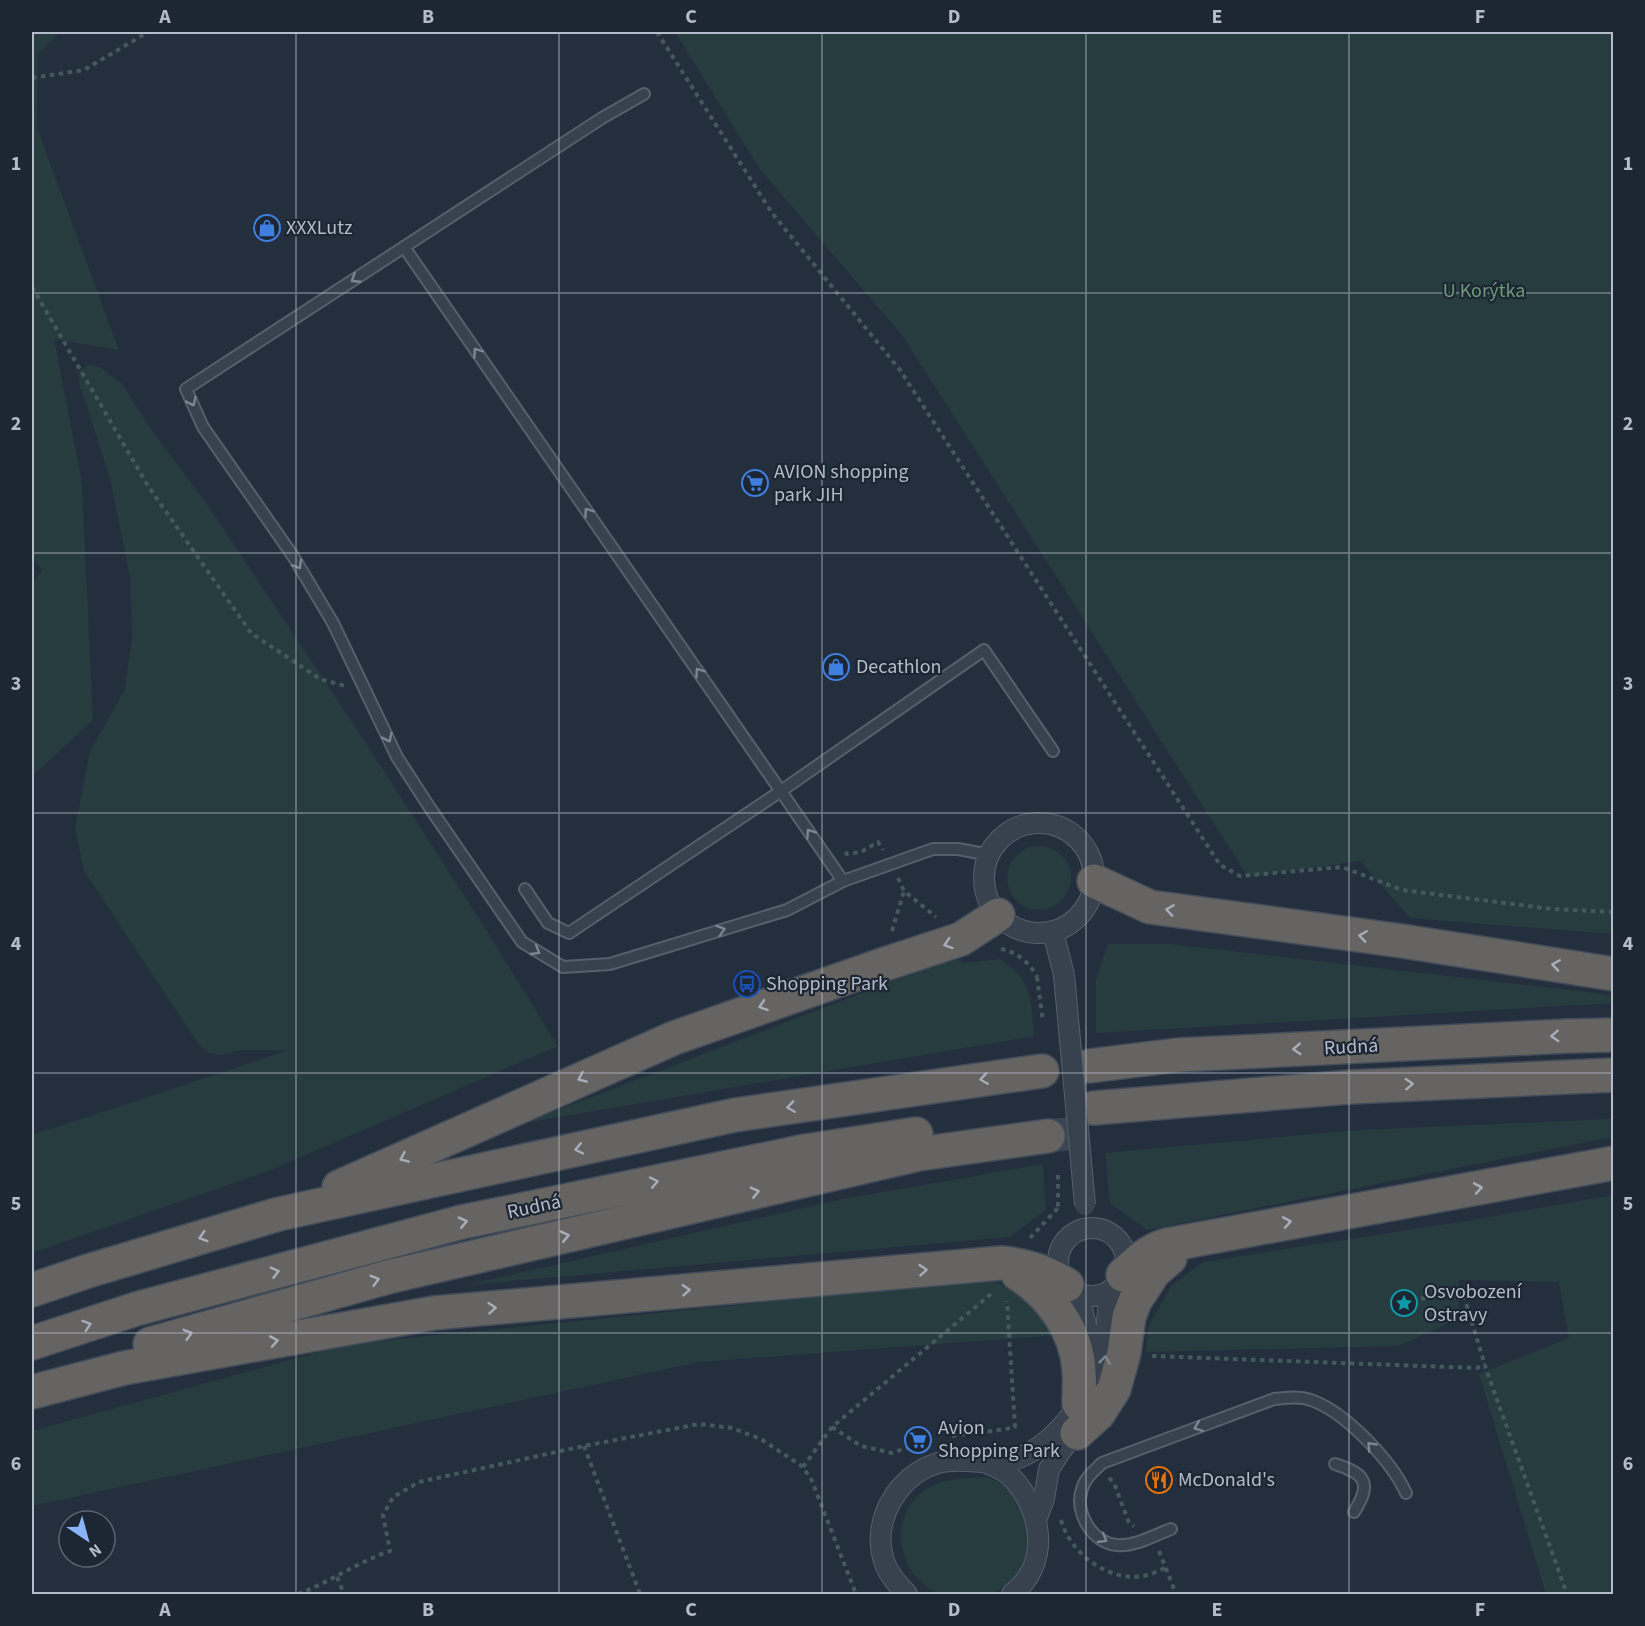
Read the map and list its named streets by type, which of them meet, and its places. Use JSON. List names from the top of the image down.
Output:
{
  "streets": {
    "highway": ["Rudná"]
  },
  "parks": ["U Korýtka"],
  "places": {
    "shop": ["XXXLutz", "Decathlon"],
    "supermarket": ["AVION shopping park JIH", "Avion Shopping Park"],
    "bus stop": ["Shopping Park"],
    "place": ["Osvobození Ostravy"],
    "restaurant": ["McDonald's"]
  },
  "north": "bottom right",
  "grid": {
    "columns": [
      "A",
      "B",
      "C",
      "D",
      "E",
      "F"
    ],
    "rows": [
      "1",
      "2",
      "3",
      "4",
      "5",
      "6"
    ]
  }
}
